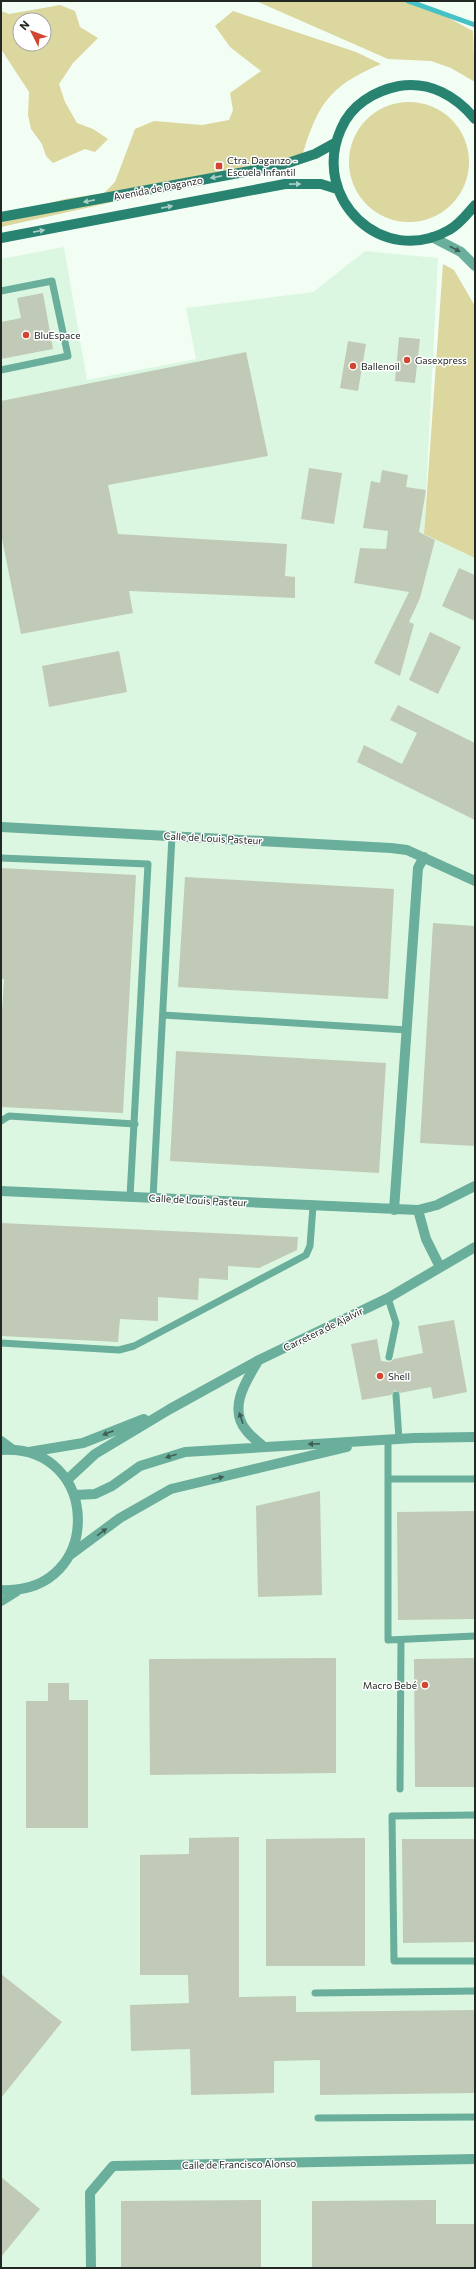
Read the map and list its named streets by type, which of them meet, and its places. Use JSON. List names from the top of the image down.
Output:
{
  "streets": {
    "main road": ["Avenida de Daganzo"],
    "street": ["Calle de Louis Pasteur", "Carretera de Ajalvir", "Calle de Francisco Alonso"]
  },
  "places": {
    "transit": ["Ctra. Daganzo - Escuela Infantil"],
    "other": [
      "BluEspace",
      "Gasexpress",
      "Ballenoil",
      "Shell",
      "Macro Bebé"
    ]
  },
  "north": "top left"
}
